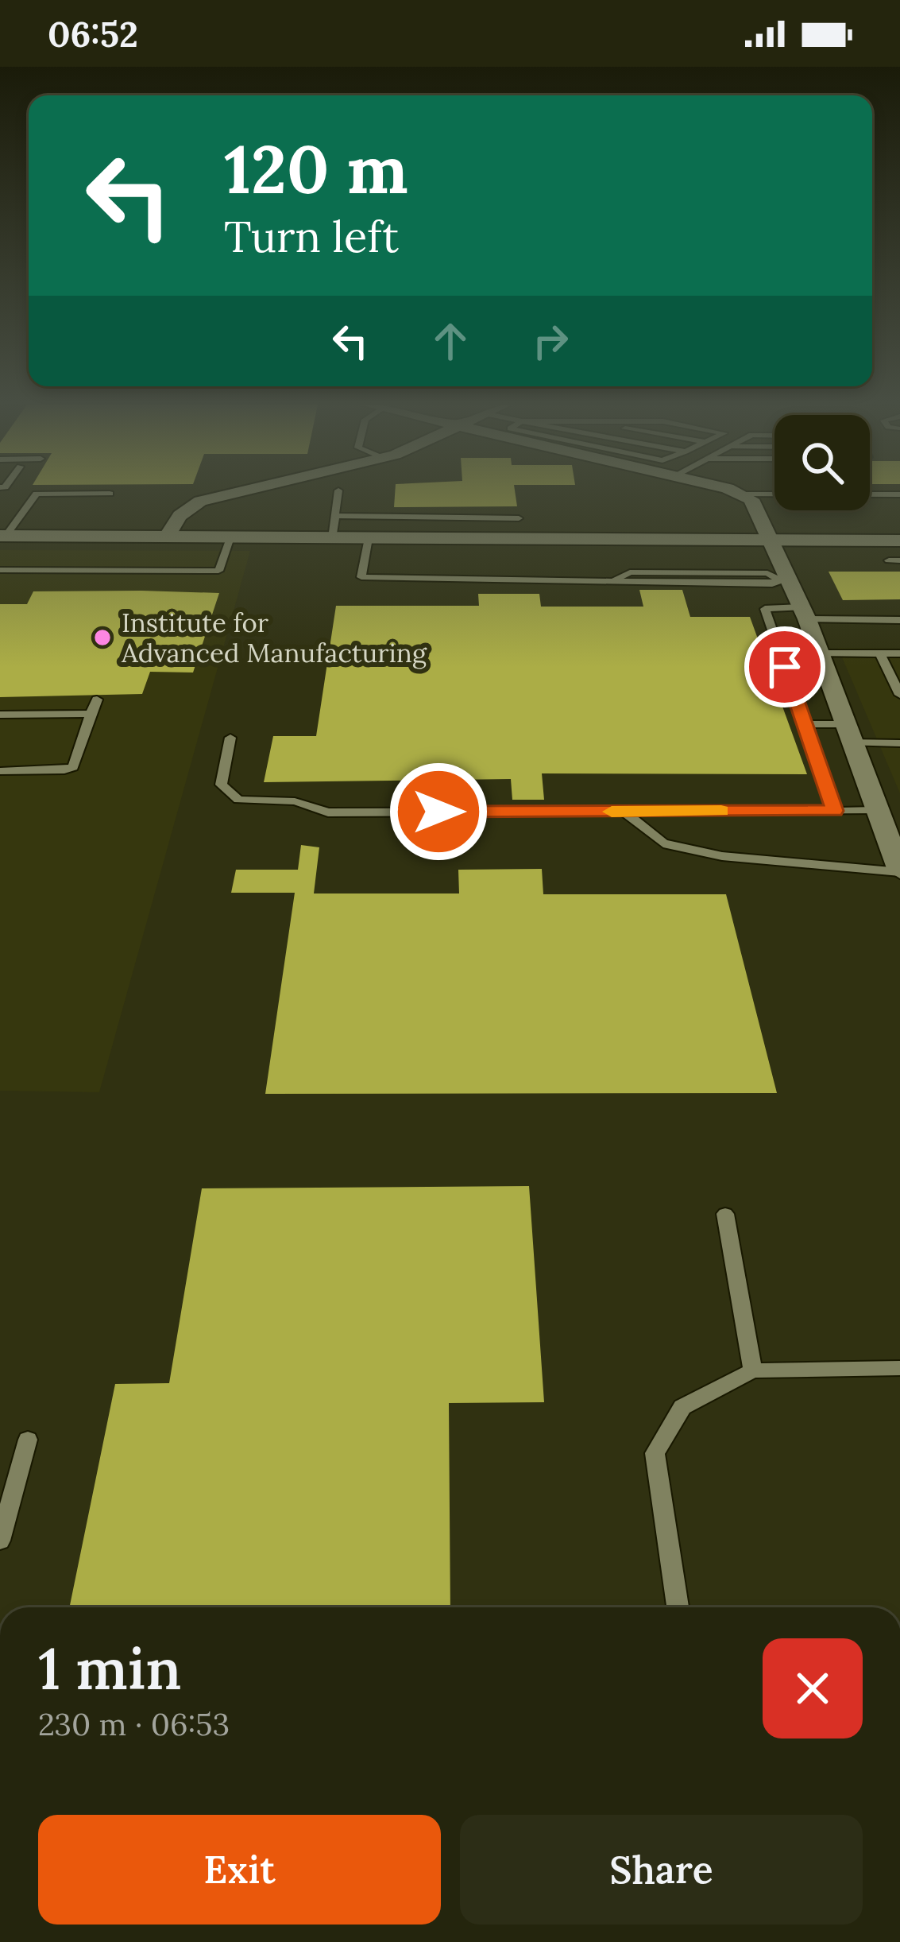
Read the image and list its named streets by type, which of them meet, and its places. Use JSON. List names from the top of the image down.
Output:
{
  "places": ["Institute for Advanced Manufacturing"],
  "page": {
    "status": "06:52",
    "turn": ["120 m", "Turn left"],
    "heading": ["1 min", "230 m · 06:53"],
    "buttons": ["Exit", "Share"]
  }
}
